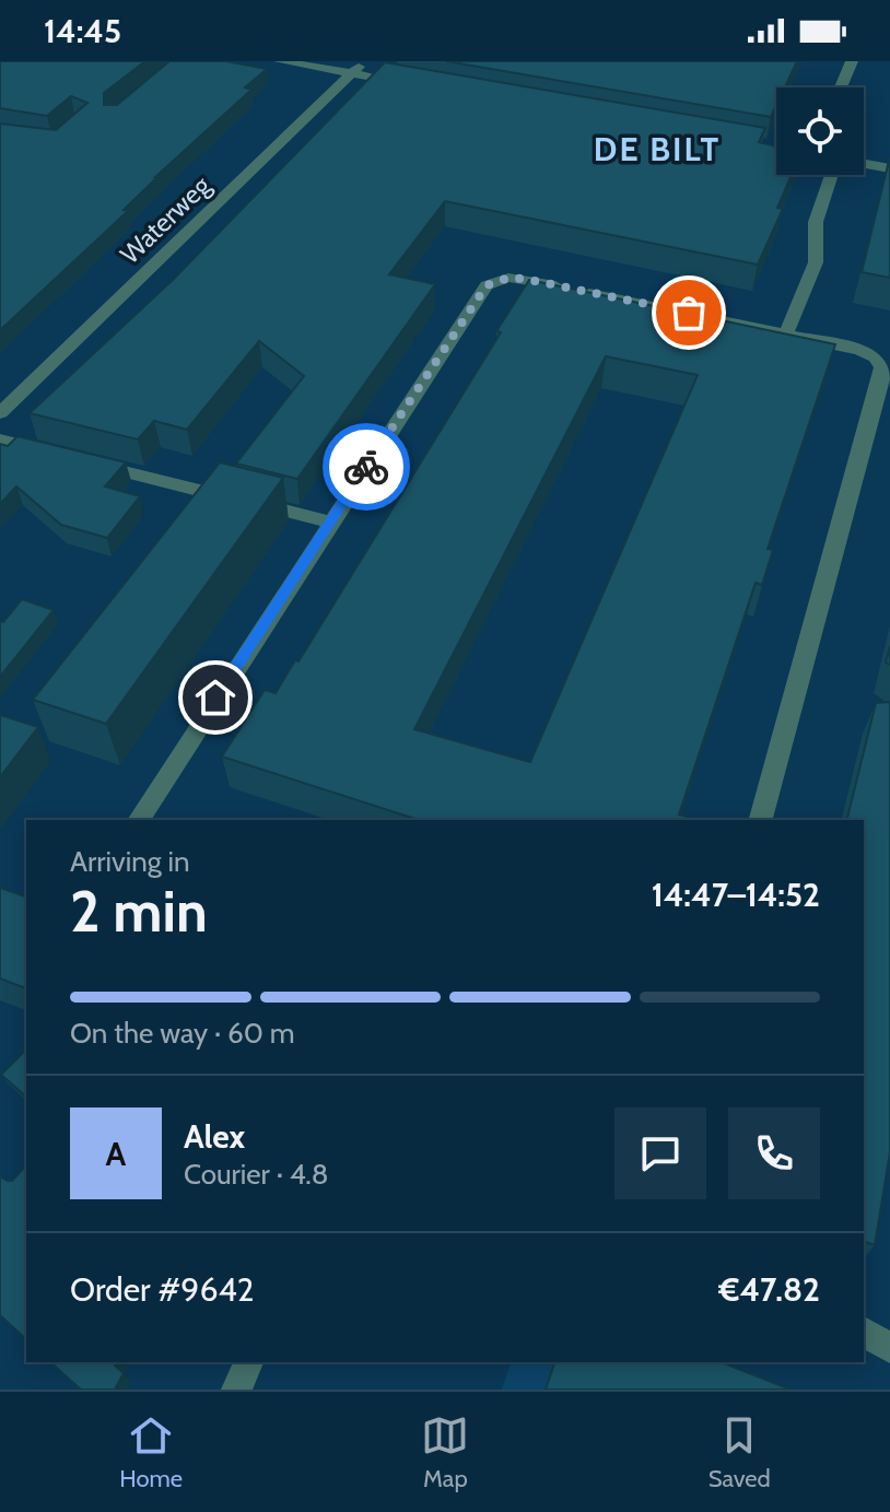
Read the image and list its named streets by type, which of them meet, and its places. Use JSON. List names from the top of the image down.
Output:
{
  "streets": {
    "street": ["Waterweg"]
  },
  "districts": ["DE BILT"],
  "page": {
    "status": "14:45",
    "heading": ["2 min", "Arriving in", "14:47–14:52"],
    "panel": [
      "Alex",
      "Courier · 4.8",
      "Order #9642",
      "€47.82"
    ],
    "bar": "On the way · 60 m",
    "round": "A",
    "tabs": ["Home", "Map", "Saved"]
  }
}
